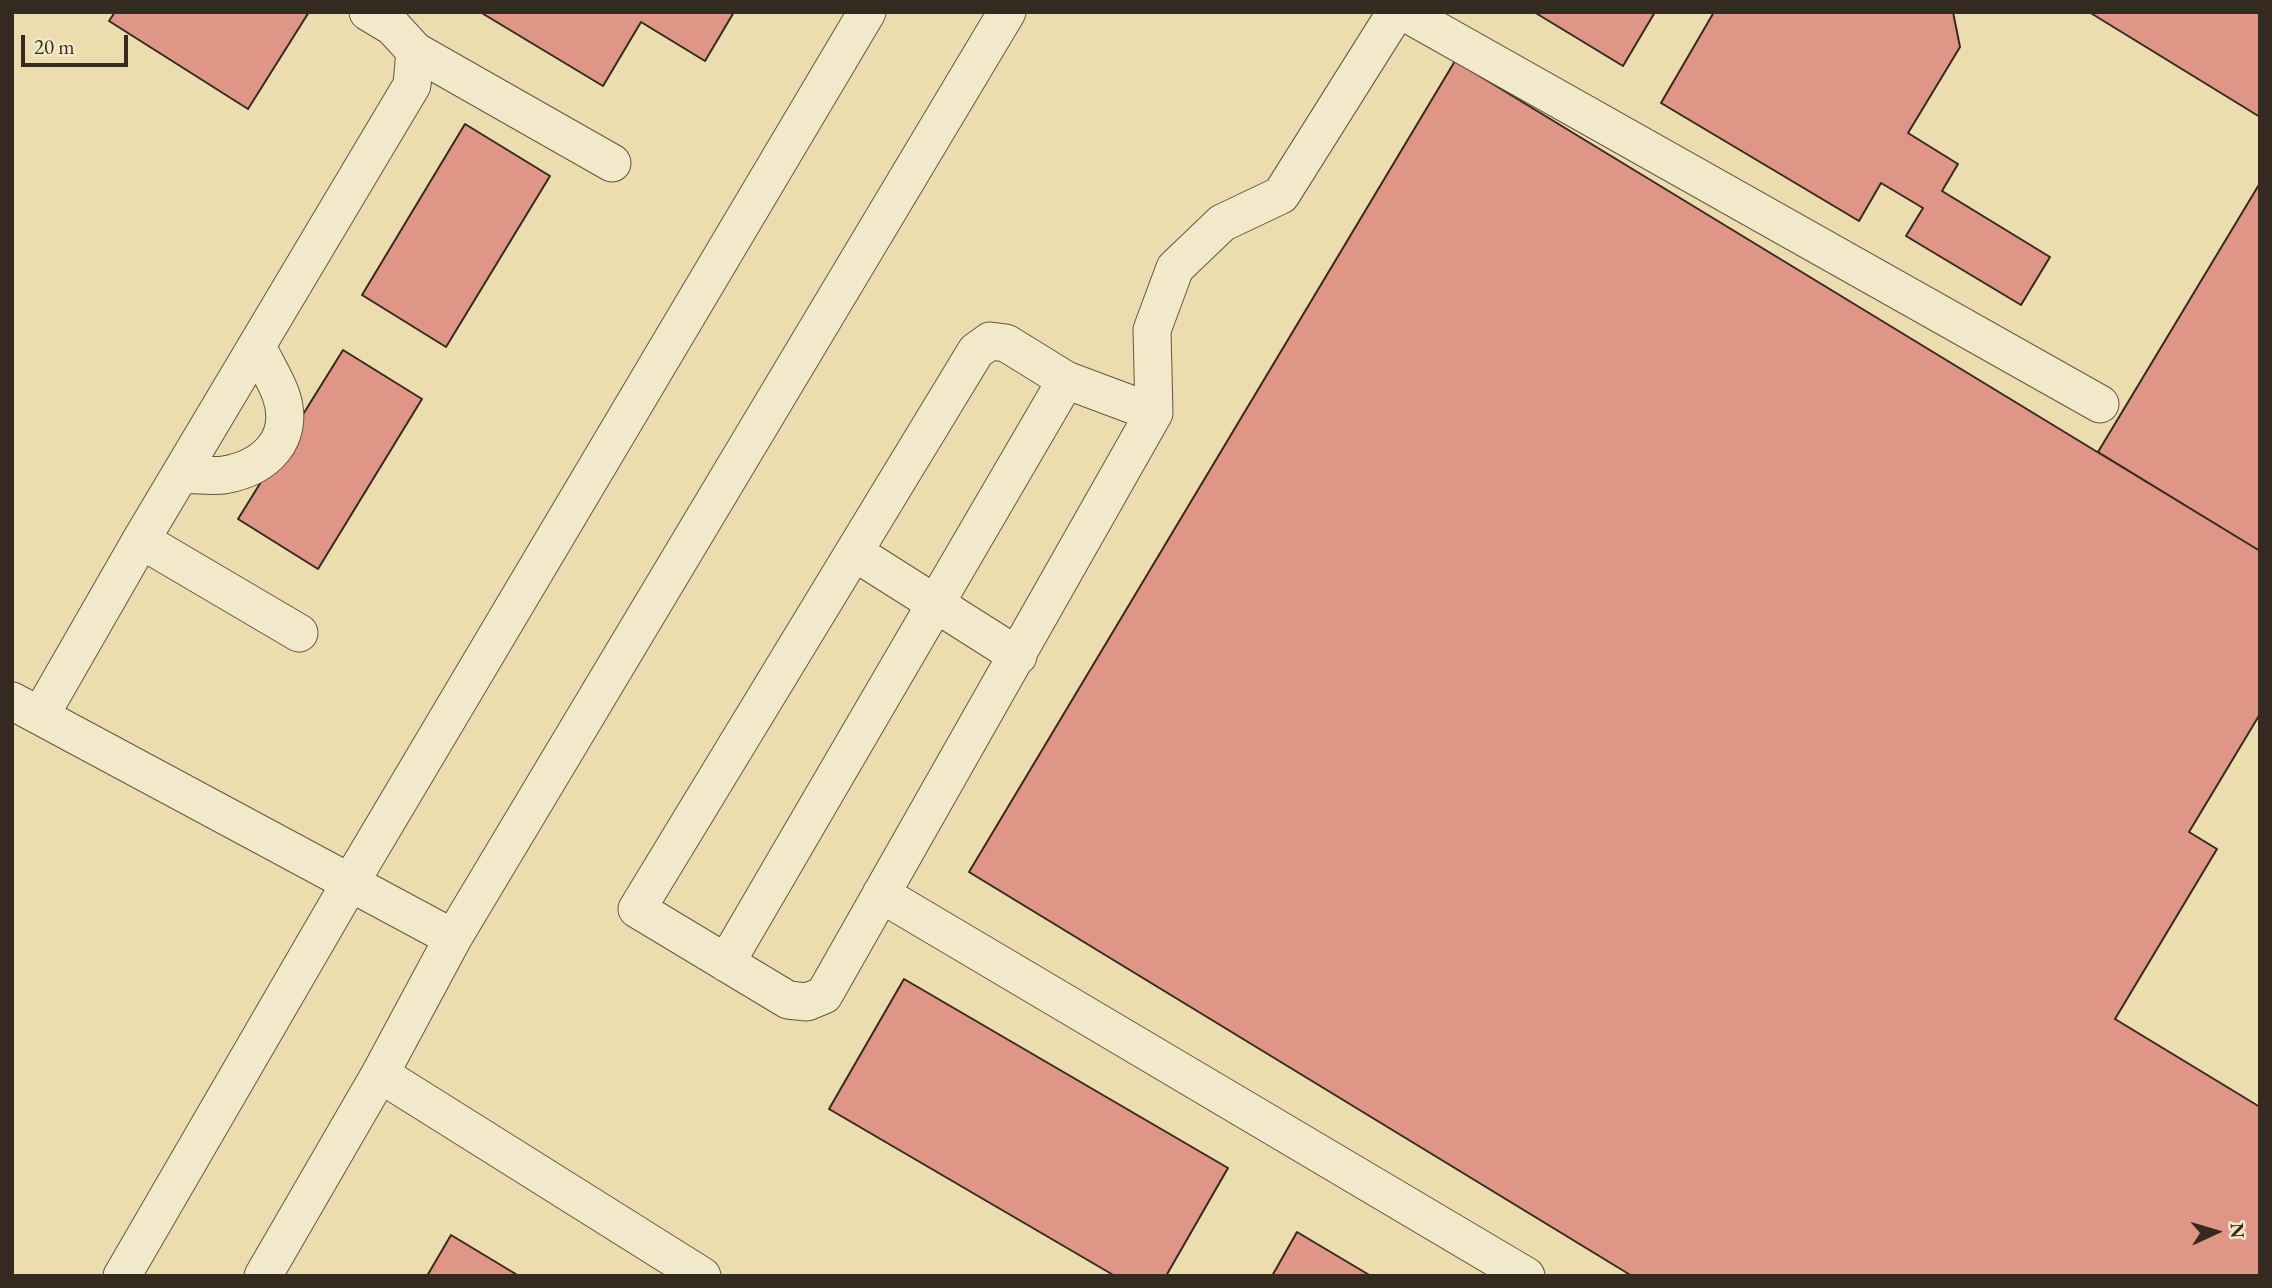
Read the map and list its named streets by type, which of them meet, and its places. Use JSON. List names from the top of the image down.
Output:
{
  "scale_bar": "20 m",
  "north": "right"
}
